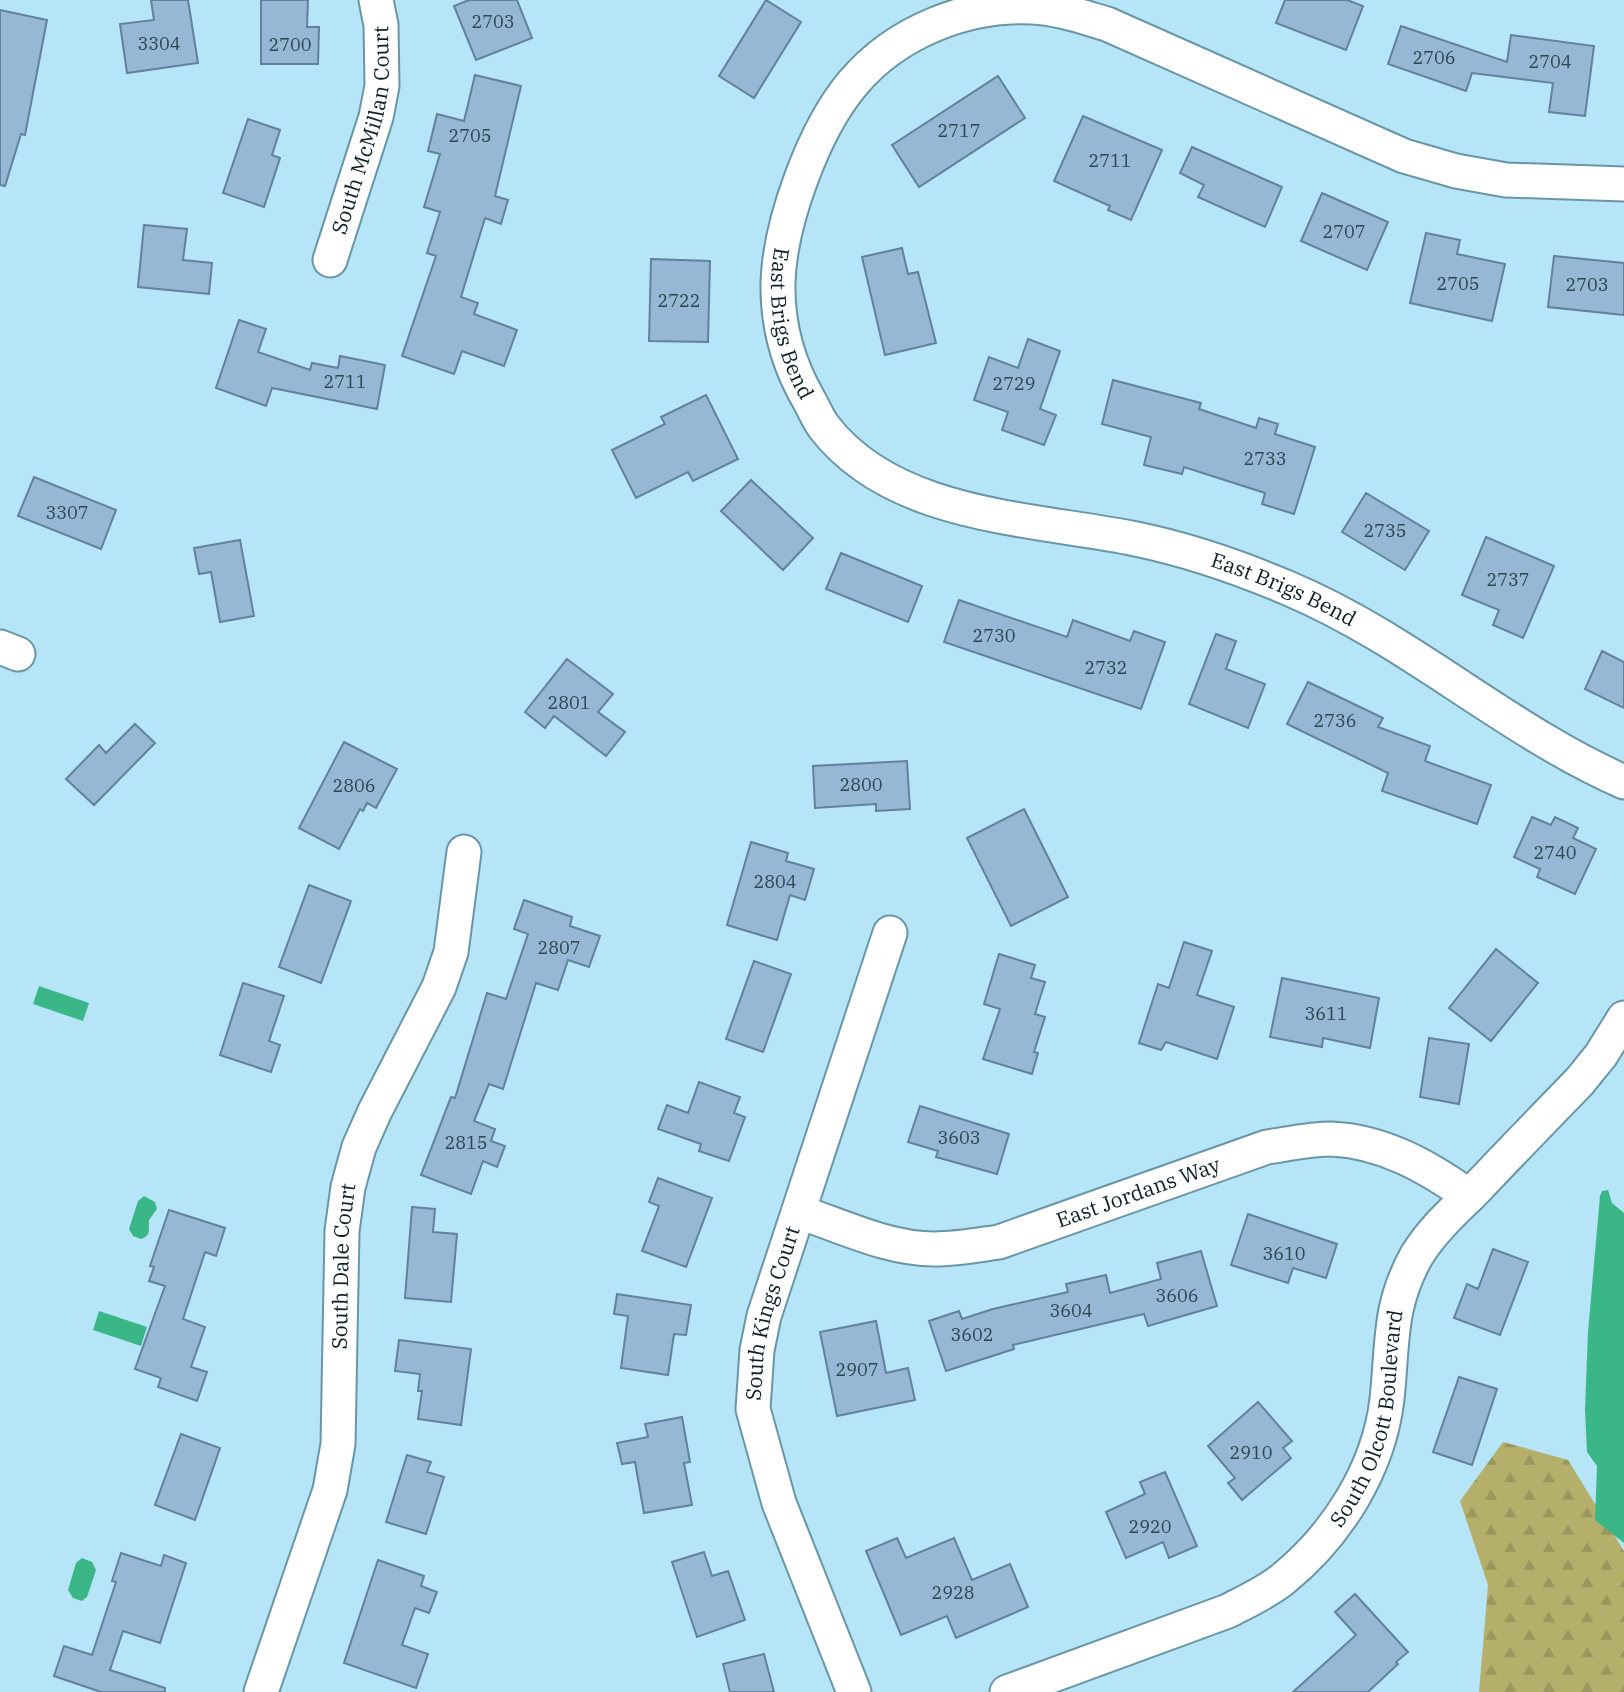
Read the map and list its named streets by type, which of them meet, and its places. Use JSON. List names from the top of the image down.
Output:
{
  "streets": {
    "street": [
      "South McMillan Court",
      "East Brigs Bend",
      "East Jordans Way",
      "South Dale Court",
      "South Kings Court",
      "South Olcott Boulevard"
    ]
  },
  "crossings": [
    ["East Jordans Way", "South Kings Court"],
    ["East Jordans Way", "South Olcott Boulevard"]
  ],
  "house_numbers": [
    "2703",
    "3304",
    "2700",
    "2706",
    "2704",
    "2717",
    "2705",
    "2711",
    "2707",
    "2705",
    "2703",
    "2722",
    "2711",
    "2729",
    "2733",
    "3307",
    "2735",
    "2737",
    "2730",
    "2732",
    "2801",
    "2736",
    "2800",
    "2806",
    "2740",
    "2804",
    "2807",
    "3611",
    "3603",
    "2815",
    "3610",
    "3606",
    "3604",
    "3602",
    "2907",
    "2910",
    "2920",
    "2928"
  ]
}
